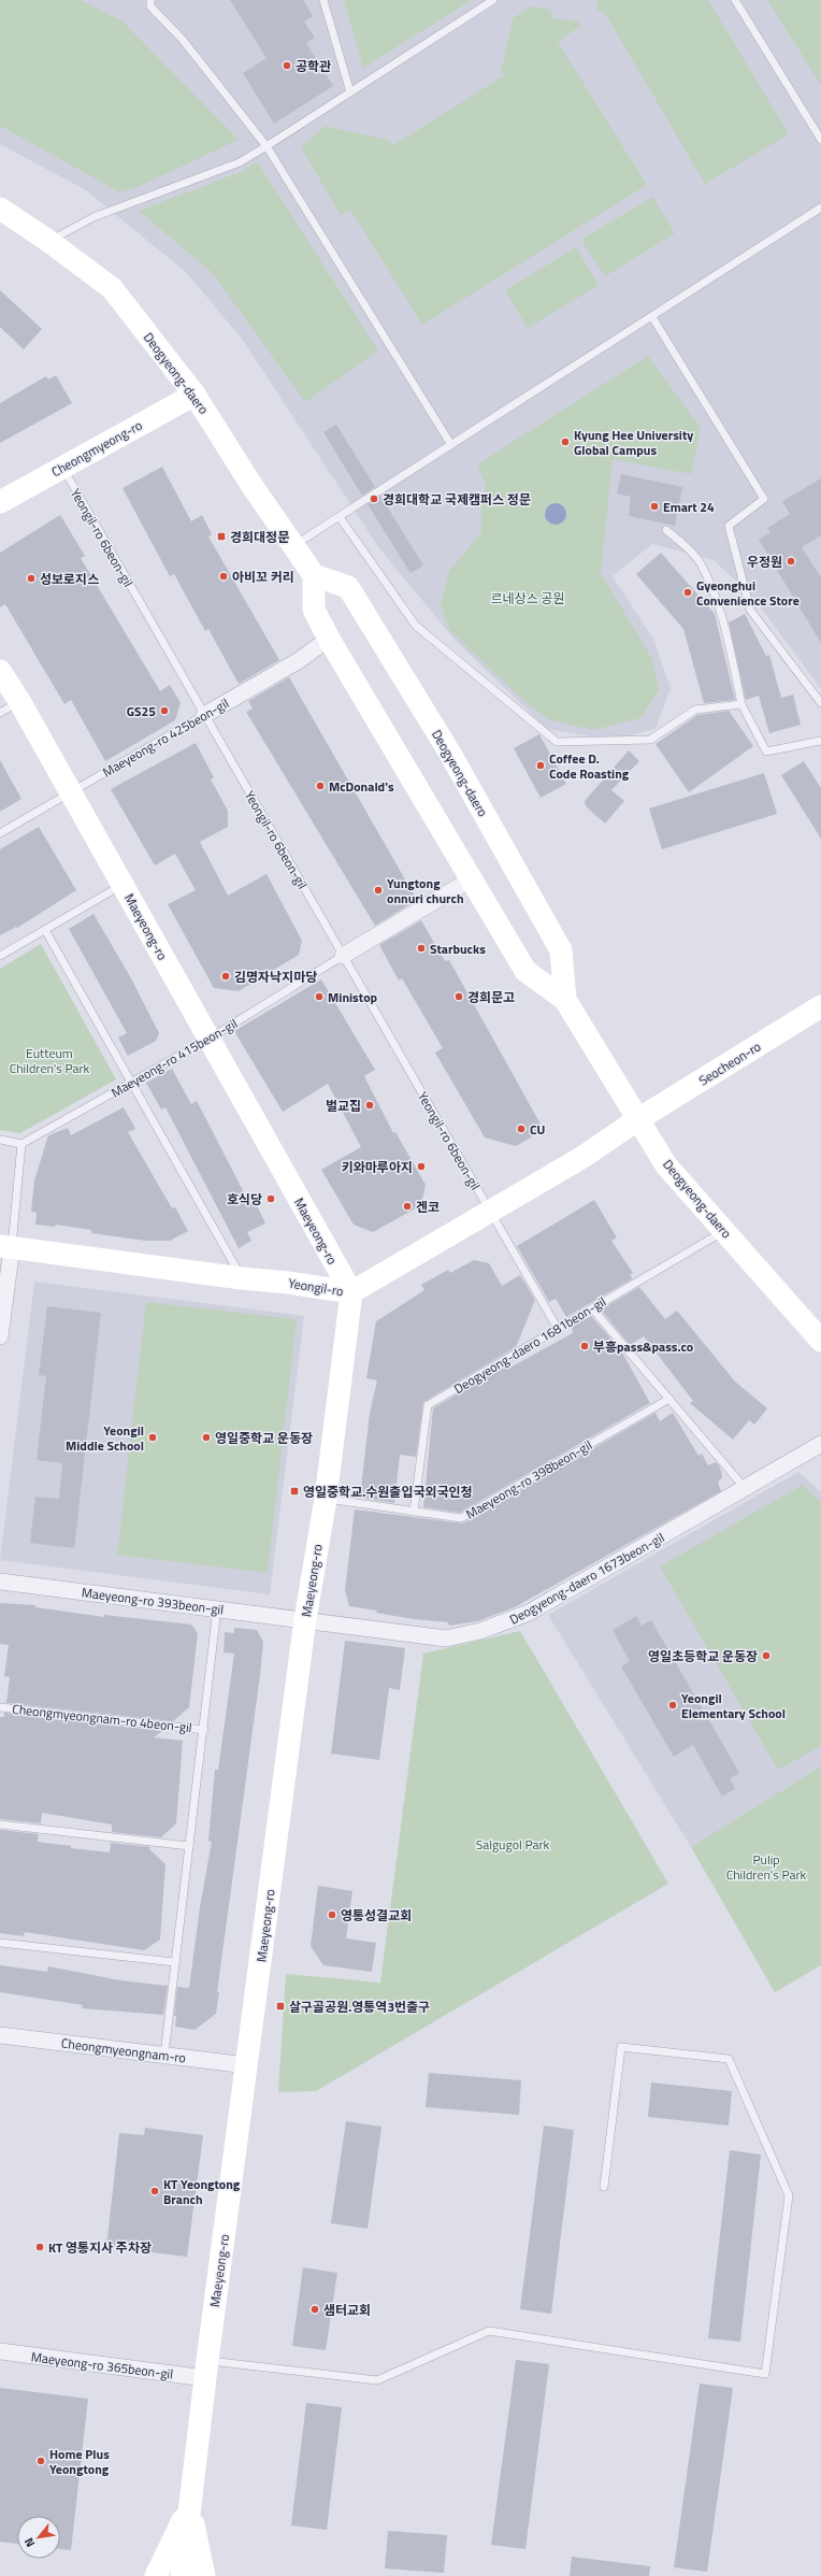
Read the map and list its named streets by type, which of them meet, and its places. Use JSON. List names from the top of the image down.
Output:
{
  "streets": {
    "street": [
      "Deogyeong-daero",
      "Cheongmyeong-ro",
      "Maeyeong-ro 425beon-gil",
      "Maeyeong-ro",
      "Seocheon-ro",
      "Yeongil-ro",
      "Deogyeong-daero 1673beon-gil",
      "Maeyeong-ro 393beon-gil",
      "Cheongmyeongnam-ro",
      "Maeyeong-ro 365beon-gil"
    ],
    "lane": [
      "Yeongil-ro 6beon-gil",
      "Maeyeong-ro 415beon-gil",
      "Deogyeong-daero 1681beon-gil",
      "Maeyeong-ro 398beon-gil",
      "Cheongmyeongnam-ro 4beon-gil"
    ]
  },
  "crossings": [
    ["Deogyeong-daero", "Cheongmyeong-ro"],
    ["Deogyeong-daero", "Maeyeong-ro 425beon-gil"],
    ["Deogyeong-daero", "Seocheon-ro"],
    ["Deogyeong-daero", "Yeongil-ro"],
    ["Deogyeong-daero", "Deogyeong-daero 1681beon-gil"],
    ["Cheongmyeong-ro", "Yeongil-ro 6beon-gil"],
    ["Yeongil-ro 6beon-gil", "Maeyeong-ro 425beon-gil"],
    ["Yeongil-ro 6beon-gil", "Maeyeong-ro 415beon-gil"],
    ["Yeongil-ro 6beon-gil", "Yeongil-ro"],
    ["Yeongil-ro 6beon-gil", "Deogyeong-daero 1681beon-gil"],
    ["Maeyeong-ro 425beon-gil", "Maeyeong-ro"],
    ["Maeyeong-ro", "Maeyeong-ro 415beon-gil"],
    ["Maeyeong-ro", "Yeongil-ro"],
    ["Maeyeong-ro", "Maeyeong-ro 398beon-gil"],
    ["Maeyeong-ro", "Deogyeong-daero 1673beon-gil"],
    ["Maeyeong-ro", "Maeyeong-ro 393beon-gil"],
    ["Maeyeong-ro", "Cheongmyeongnam-ro"],
    ["Maeyeong-ro", "Maeyeong-ro 365beon-gil"],
    ["Seocheon-ro", "Yeongil-ro"],
    ["Deogyeong-daero 1681beon-gil", "Maeyeong-ro 398beon-gil"],
    ["Deogyeong-daero 1673beon-gil", "Maeyeong-ro 393beon-gil"],
    ["Maeyeong-ro 393beon-gil", "Cheongmyeongnam-ro 4beon-gil"],
    ["Cheongmyeongnam-ro 4beon-gil", "Cheongmyeongnam-ro"]
  ],
  "parks": [
    "르네상스 공원",
    "Eutteum Children's Park",
    "Salgugol Park",
    "Pulip Children's Park"
  ],
  "places": {
    "other": [
      "공학관",
      "Kyung Hee University Global Campus",
      "경희대학교 국제캠퍼스 정문",
      "Emart 24",
      "우정원",
      "아비꼬 커리",
      "성보로지스",
      "Gyeonghui Convenience Store",
      "GS25",
      "Coffee D. Code Roasting",
      "McDonald's",
      "Yungtong onnuri church",
      "Starbucks",
      "김명자낙지마당",
      "Ministop",
      "경희문고",
      "벌교집",
      "CU",
      "키와마루아지",
      "호식당",
      "겐코",
      "부흥pass&pass.co",
      "Yeongil Middle School",
      "영일중학교 운동장",
      "영일초등학교 운동장",
      "Yeongil Elementary School",
      "영통성결교회",
      "KT Yeongtong Branch",
      "KT 영통지사 주차장",
      "샘터교회",
      "Home Plus Yeongtong"
    ],
    "transit": ["경희대정문", "영일중학교.수원출입국외국인청", "살구골공원.영통역3번출구"]
  },
  "north": "bottom left"
}
